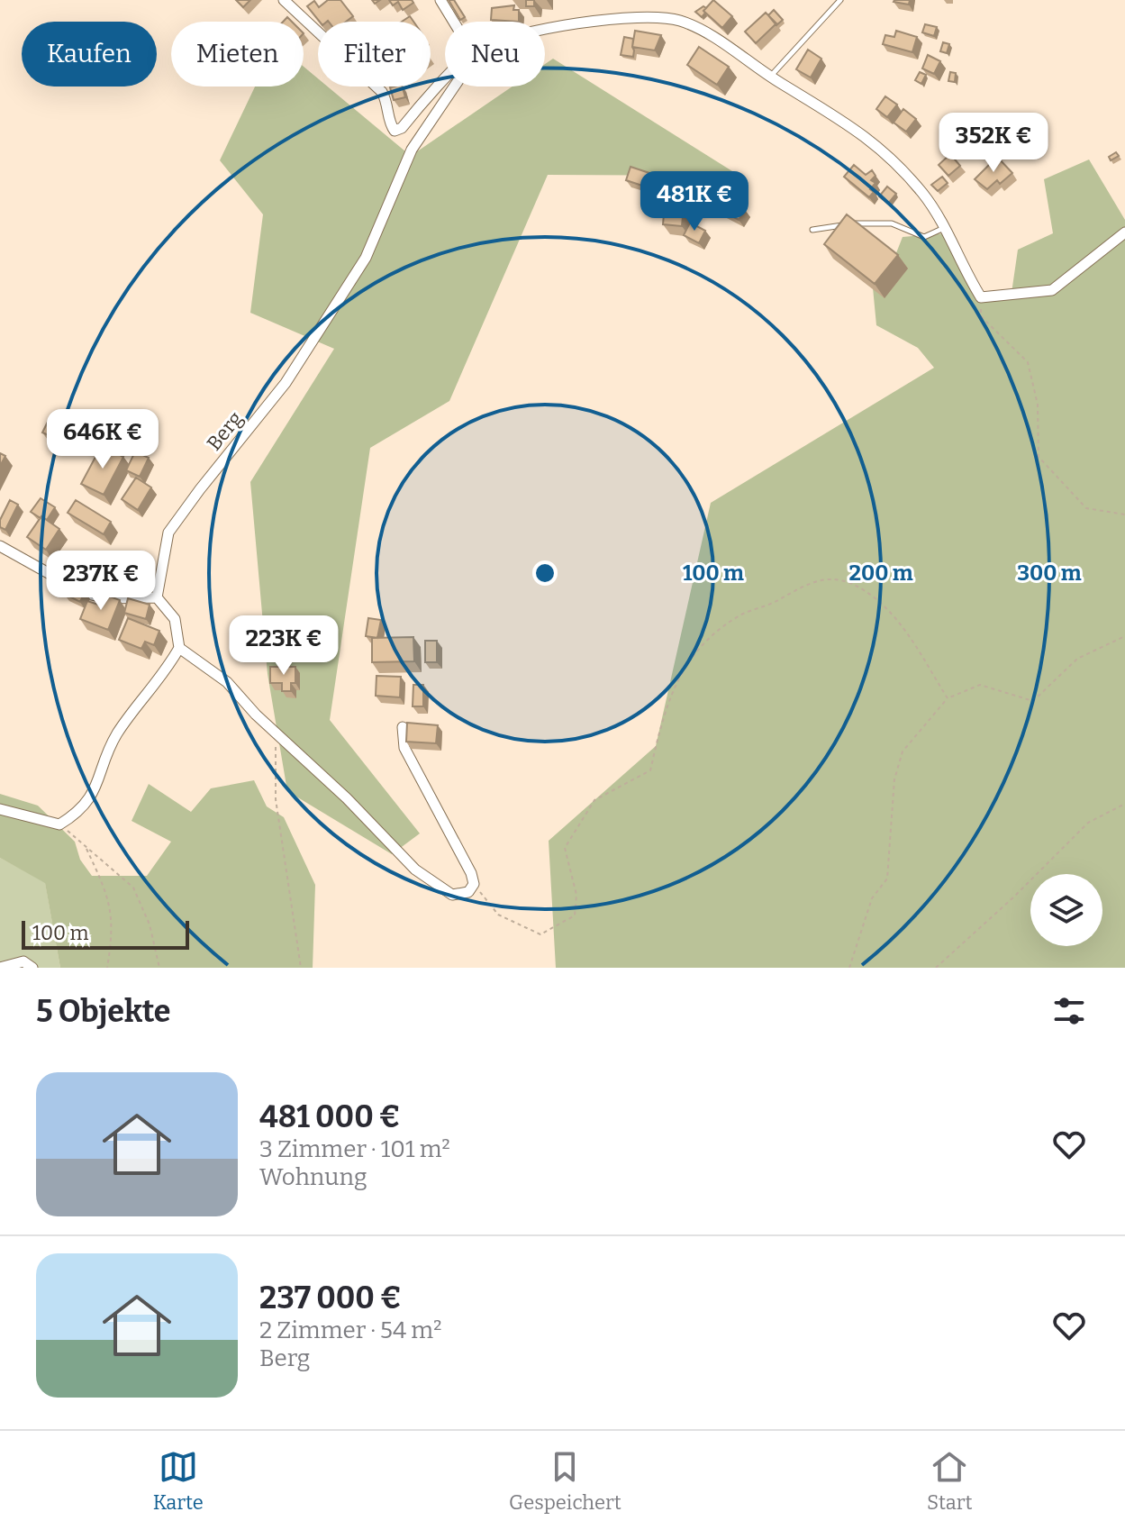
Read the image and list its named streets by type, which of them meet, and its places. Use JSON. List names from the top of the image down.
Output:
{
  "streets": {
    "street": ["Berg"]
  },
  "scale_bar": "100 m",
  "page": {
    "chip": [
      "Kaufen",
      "Mieten",
      "Filter",
      "Neu"
    ],
    "price": [
      "352K €",
      "481K €",
      "646K €",
      "237K €",
      "223K €"
    ],
    "scale": "100 m",
    "heading": "5 Objekte",
    "list": [
      {
        "name": "481 000 €",
        "note": "3 Zimmer · 101 m² · Wohnung"
      },
      {
        "name": "237 000 €",
        "note": "2 Zimmer · 54 m² · Berg"
      }
    ],
    "tabs": ["Karte", "Gespeichert", "Start"]
  },
  "rings": ["100 m", "200 m", "300 m"]
}
